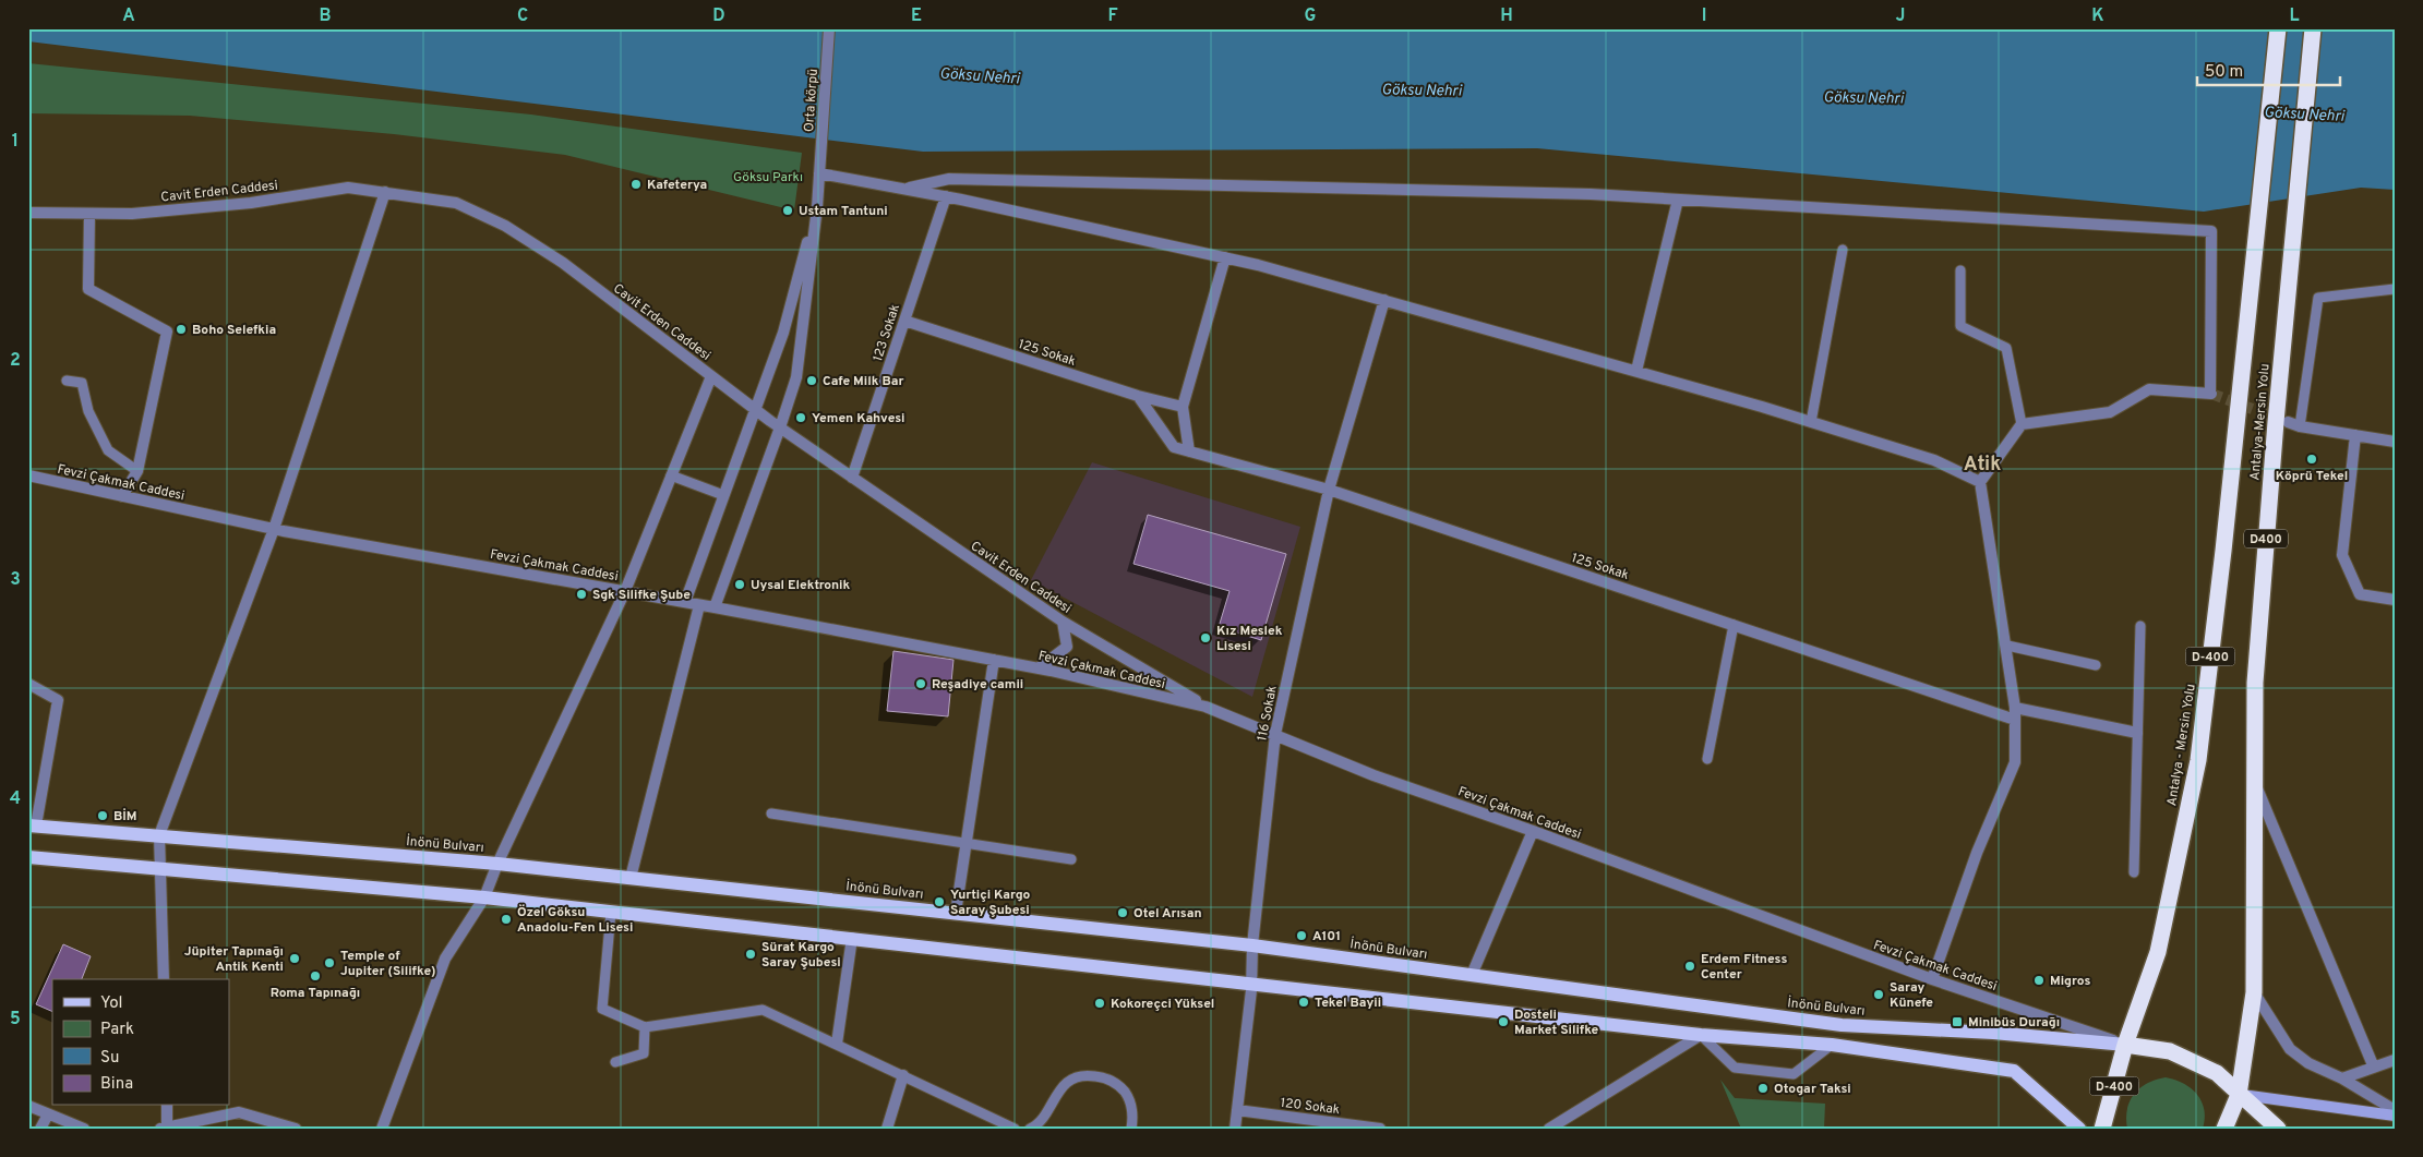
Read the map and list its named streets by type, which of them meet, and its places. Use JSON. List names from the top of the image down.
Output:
{
  "streets": {
    "highway": [
      "Antalya-Mersin Yolu",
      "D400",
      "D-400",
      "Antalya - Mersin Yolu"
    ],
    "main road": ["İnönü Bulvarı"],
    "street": [
      "Orta körpü",
      "Cavit Erden Caddesi",
      "123 Sokak",
      "125 Sokak",
      "Fevzi Çakmak Caddesi",
      "116 Sokak",
      "120 Sokak"
    ]
  },
  "crossings": [
    ["Cavit Erden Caddesi", "123 Sokak"],
    ["Cavit Erden Caddesi", "Fevzi Çakmak Caddesi"],
    ["123 Sokak", "125 Sokak"],
    ["125 Sokak", "116 Sokak"],
    ["Fevzi Çakmak Caddesi", "116 Sokak"],
    ["Fevzi Çakmak Caddesi", "Antalya - Mersin Yolu"],
    ["Fevzi Çakmak Caddesi", "İnönü Bulvarı"],
    ["116 Sokak", "İnönü Bulvarı"],
    ["116 Sokak", "120 Sokak"],
    ["Antalya - Mersin Yolu", "İnönü Bulvarı"]
  ],
  "districts": ["Atik"],
  "water": ["Göksu Nehri"],
  "parks": ["Göksu Parkı"],
  "places": {
    "other": [
      "Kafeterya",
      "Ustam Tantuni",
      "Boho Selefkia",
      "Cafe Milk Bar",
      "Yemen Kahvesi",
      "Köprü Tekel",
      "Uysal Elektronik",
      "Sgk Silifke Şube",
      "Kız Meslek Lisesi",
      "Reşadiye camii",
      "BİM",
      "Yurtiçi Kargo Saray Şubesi",
      "Otel Arısan",
      "Özel Göksu Anadolu-Fen Lisesi",
      "A101",
      "Sürat Kargo Saray Şubesi",
      "Jüpiter Tapınağı Antik Kenti",
      "Temple of Jupiter (Silifke)",
      "Erdem Fitness Center",
      "Roma Tapınağı",
      "Migros",
      "Saray Künefe",
      "Tekel Bayii",
      "Kokoreçci Yüksel",
      "Dosteli Market Silifke",
      "Otogar Taksi"
    ],
    "transit": ["Minibüs Durağı"]
  },
  "legend": [
    "Yol",
    "Park",
    "Su",
    "Bina"
  ],
  "scale_bar": "50 m",
  "grid": {
    "columns": [
      "A",
      "B",
      "C",
      "D",
      "E",
      "F",
      "G",
      "H",
      "I",
      "J",
      "K",
      "L"
    ],
    "rows": [
      "1",
      "2",
      "3",
      "4",
      "5"
    ]
  }
}
